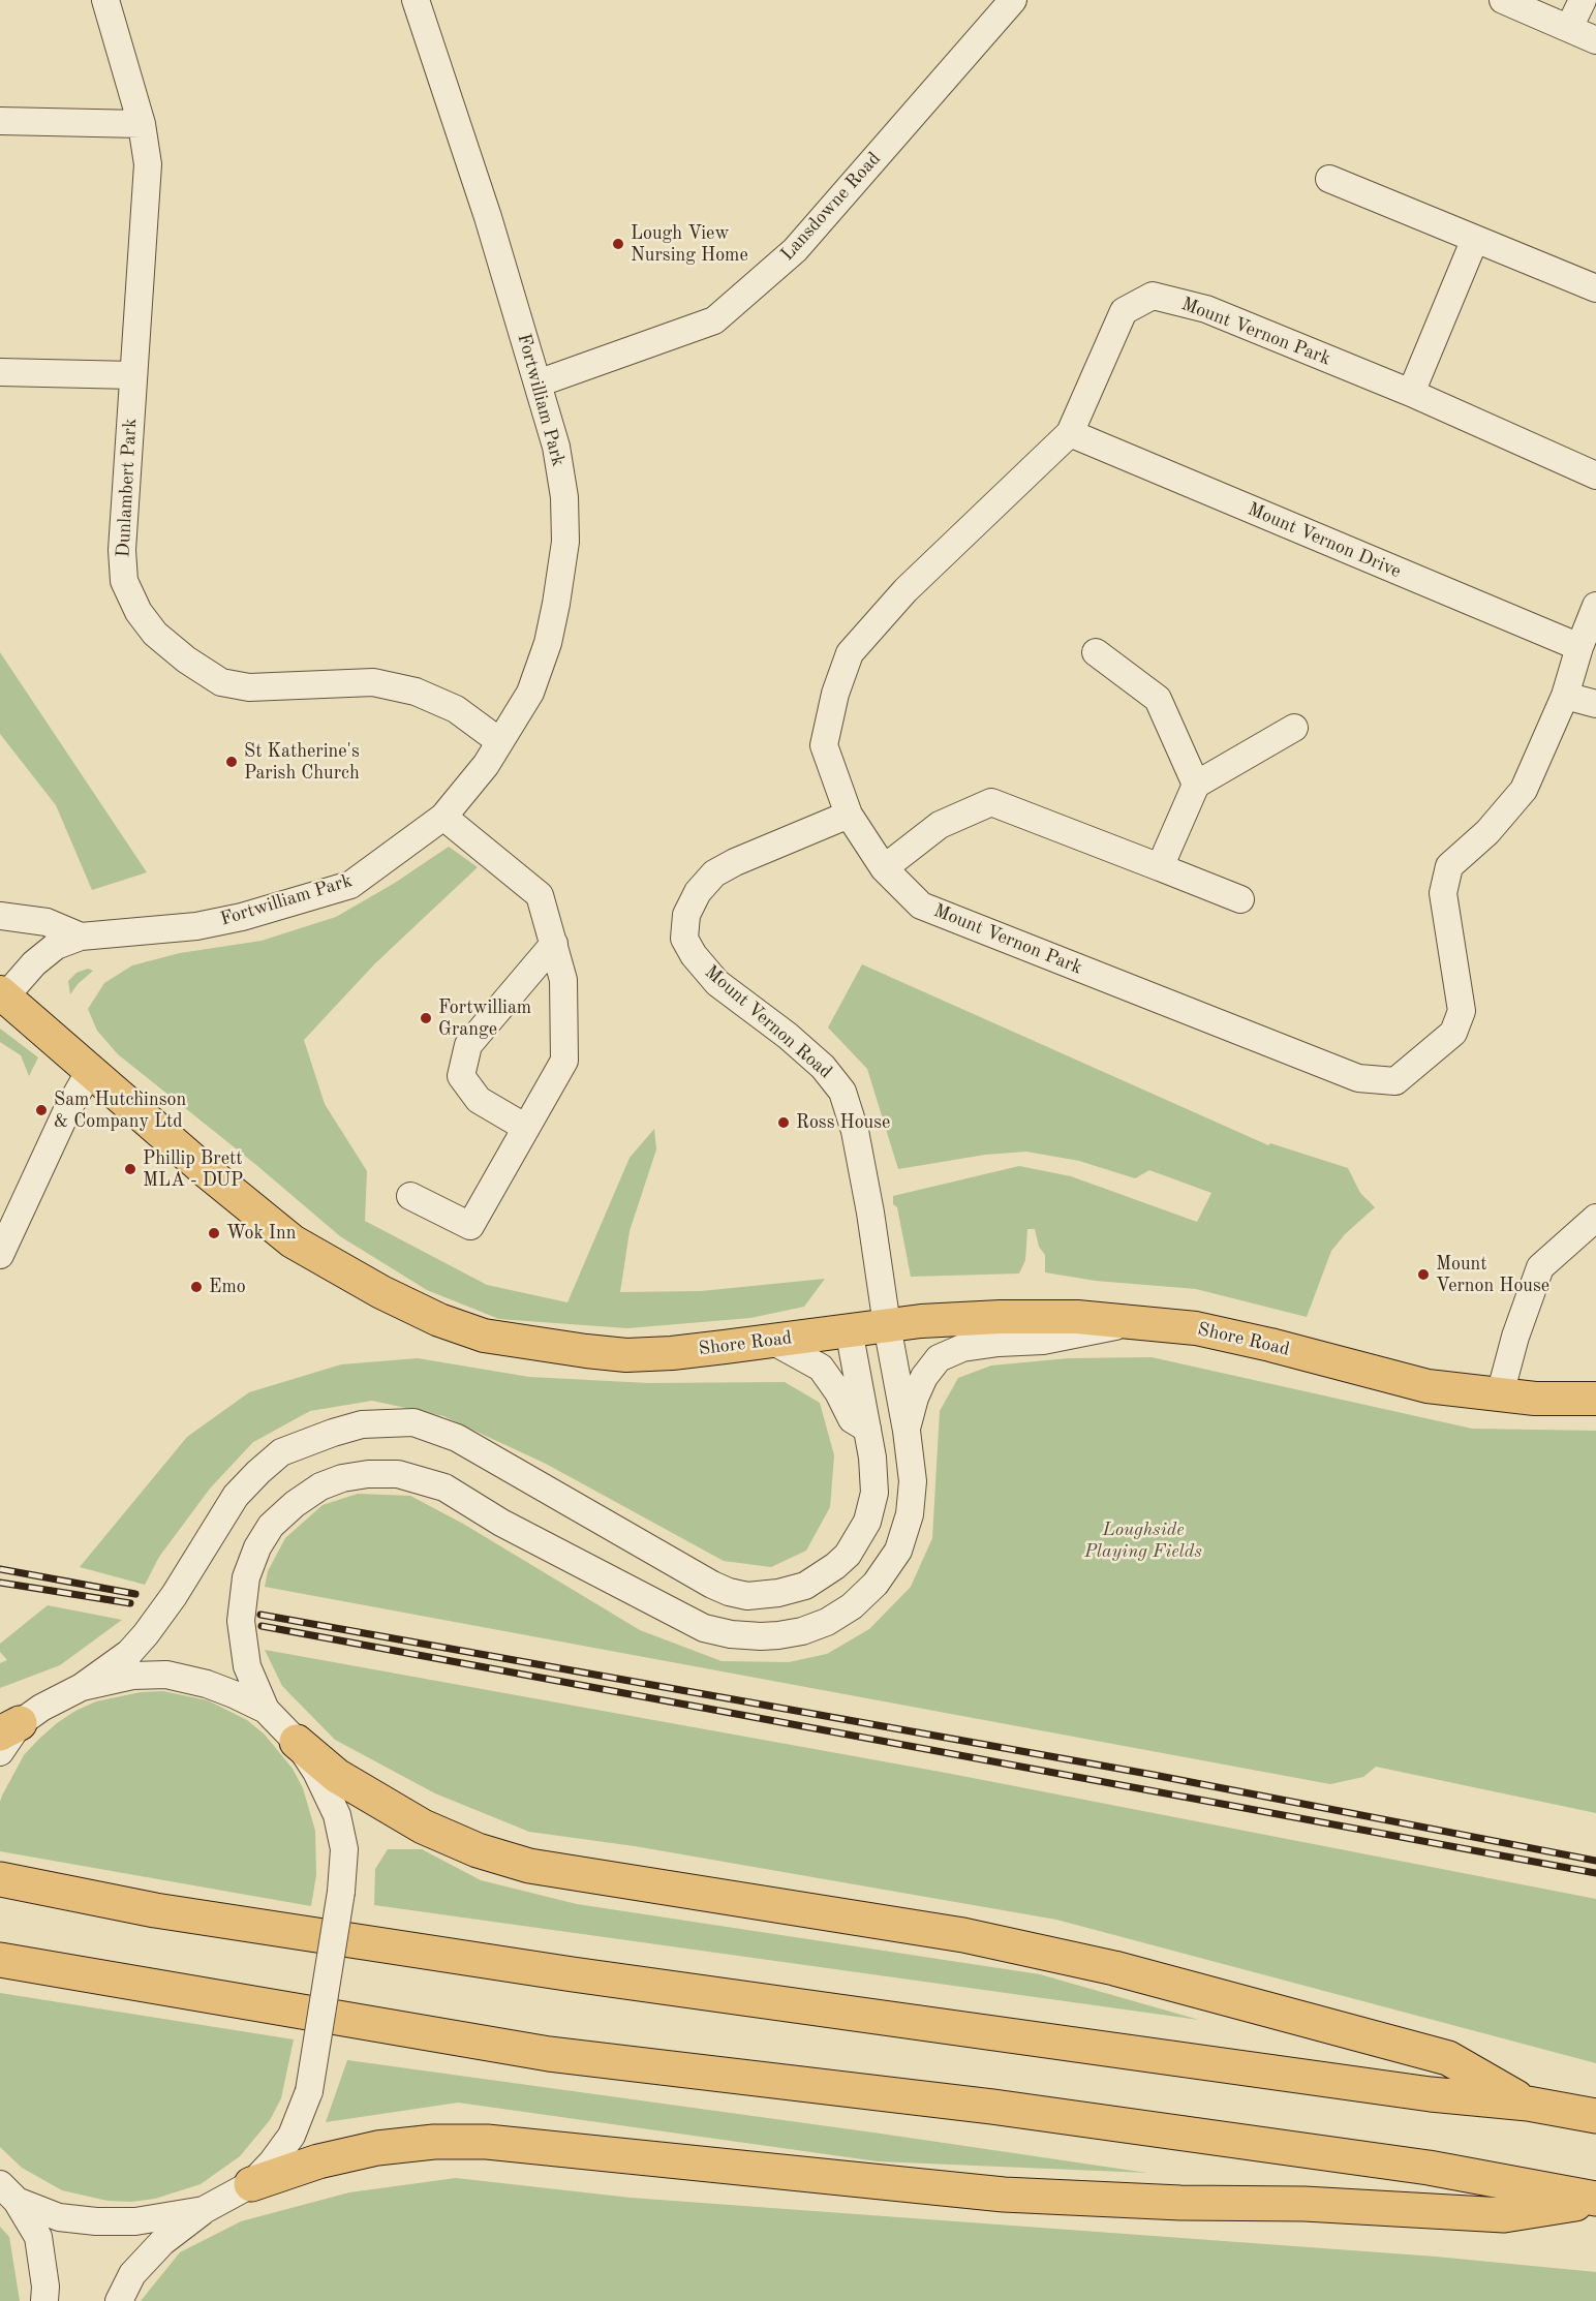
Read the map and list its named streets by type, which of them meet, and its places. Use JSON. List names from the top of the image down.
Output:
{
  "streets": {
    "main road": ["Shore Road"],
    "street": [
      "Lansdowne Road",
      "Mount Vernon Park",
      "Fortwilliam Park",
      "Dunlambert Park",
      "Mount Vernon Drive",
      "Mount Vernon Road"
    ]
  },
  "crossings": [
    ["Lansdowne Road", "Fortwilliam Park"],
    ["Mount Vernon Park", "Mount Vernon Drive"],
    ["Mount Vernon Park", "Mount Vernon Road"],
    ["Fortwilliam Park", "Dunlambert Park"],
    ["Fortwilliam Park", "Shore Road"],
    ["Mount Vernon Road", "Shore Road"]
  ],
  "parks": ["Loughside Playing Fields"],
  "places": [
    "Lough View Nursing Home",
    "St Katherine's Parish Church",
    "Fortwilliam Grange",
    "Sam Hutchinson & Company Ltd",
    "Ross House",
    "Phillip Brett MLA - DUP",
    "Wok Inn",
    "Mount Vernon House",
    "Emo"
  ]
}
